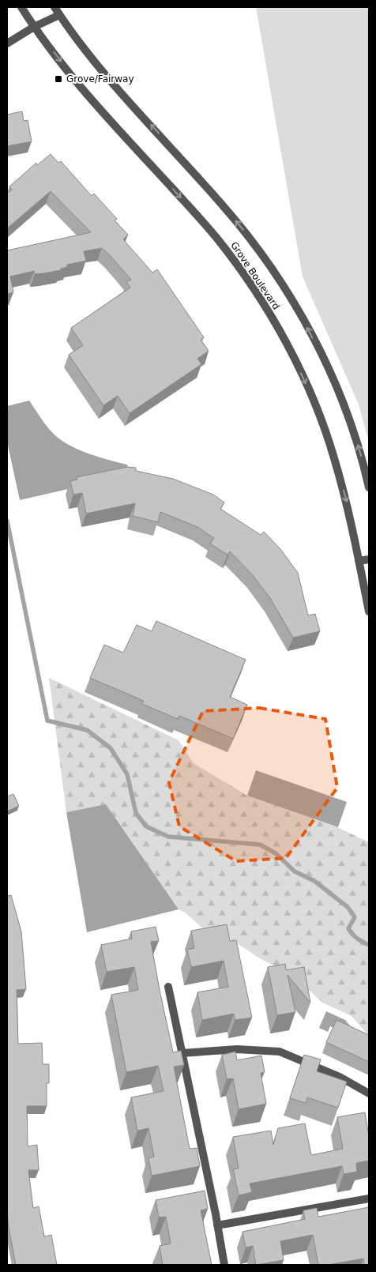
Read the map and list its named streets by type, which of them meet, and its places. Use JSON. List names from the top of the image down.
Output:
{
  "streets": {
    "street": ["Grove Boulevard"]
  },
  "places": {
    "transit": ["Grove/Fairway"]
  }
}
